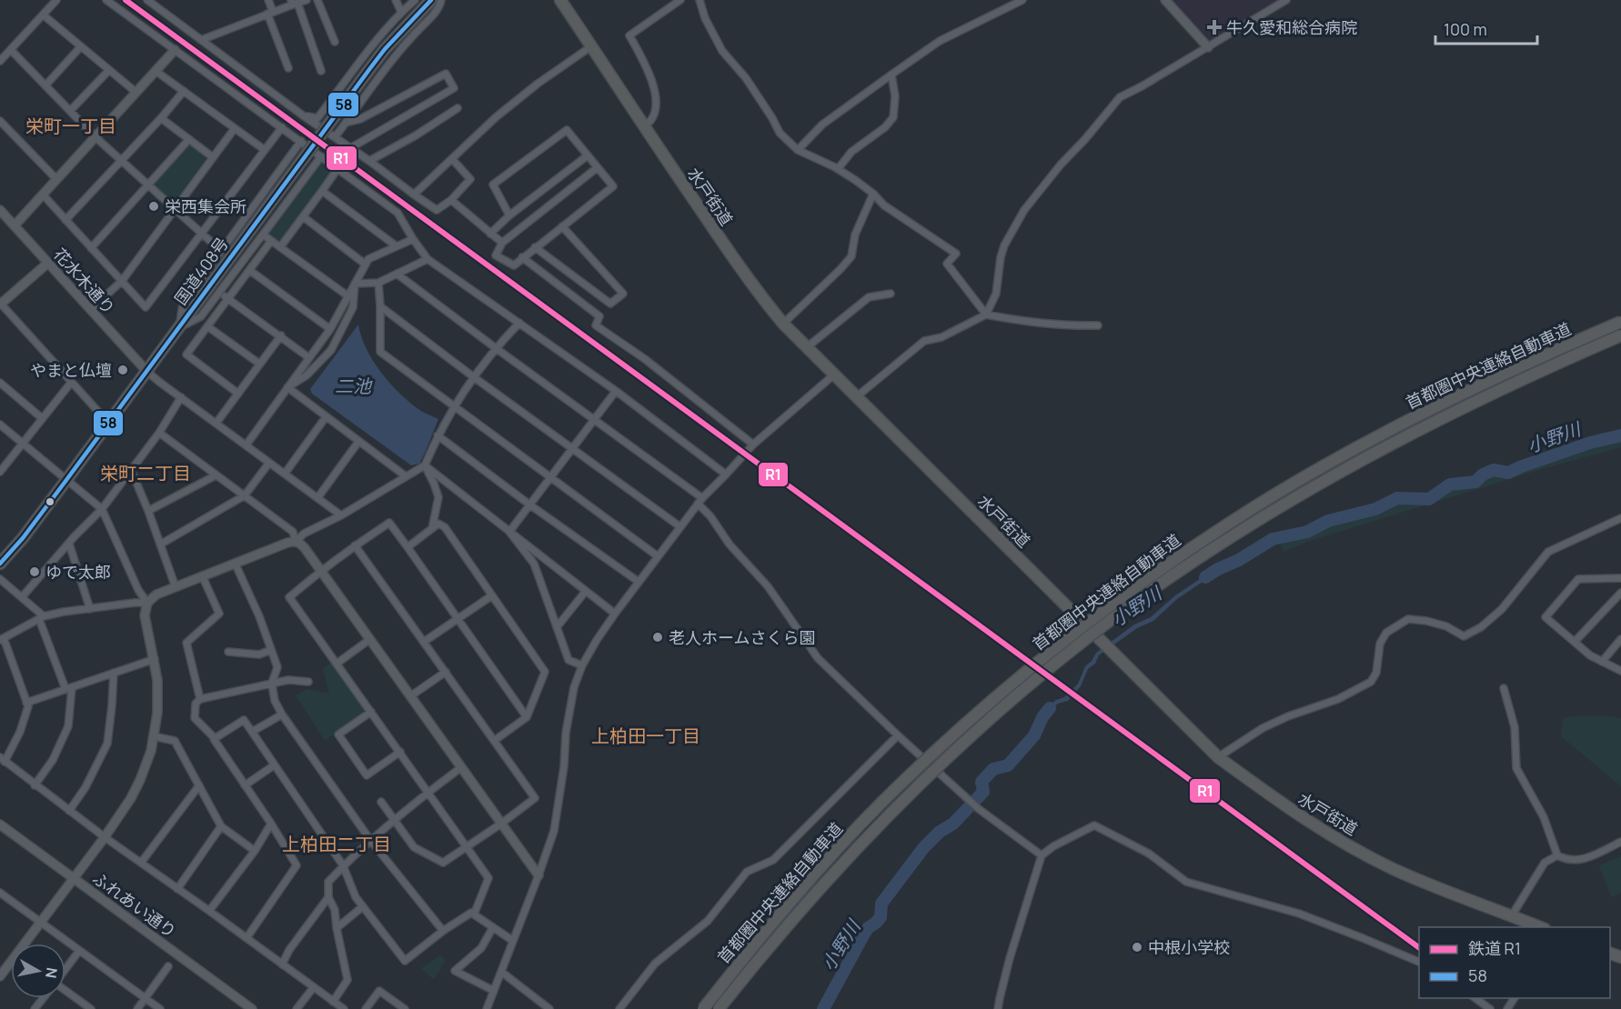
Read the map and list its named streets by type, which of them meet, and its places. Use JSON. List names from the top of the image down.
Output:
{
  "streets": {
    "highway": ["水戸街道", "国道408号", "首都圏中央連絡自動車道"],
    "street": ["花水木通り", "ふれあい通り"]
  },
  "crossings": [
    ["国道408号", "花水木通り"]
  ],
  "districts": [
    "栄町一丁目",
    "栄町二丁目",
    "上柏田一丁目",
    "上柏田二丁目"
  ],
  "water": ["二池", "小野川"],
  "places": {
    "health": ["牛久愛和総合病院"],
    "other": [
      "栄西集会所",
      "やまと仏壇",
      "ゆで太郎",
      "老人ホームさくら園",
      "中根小学校"
    ]
  },
  "lines": ["rail line R1", "transit line 58"],
  "legend": ["鉄道 R1", "58"],
  "scale_bar": "100 m",
  "north": "right"
}
